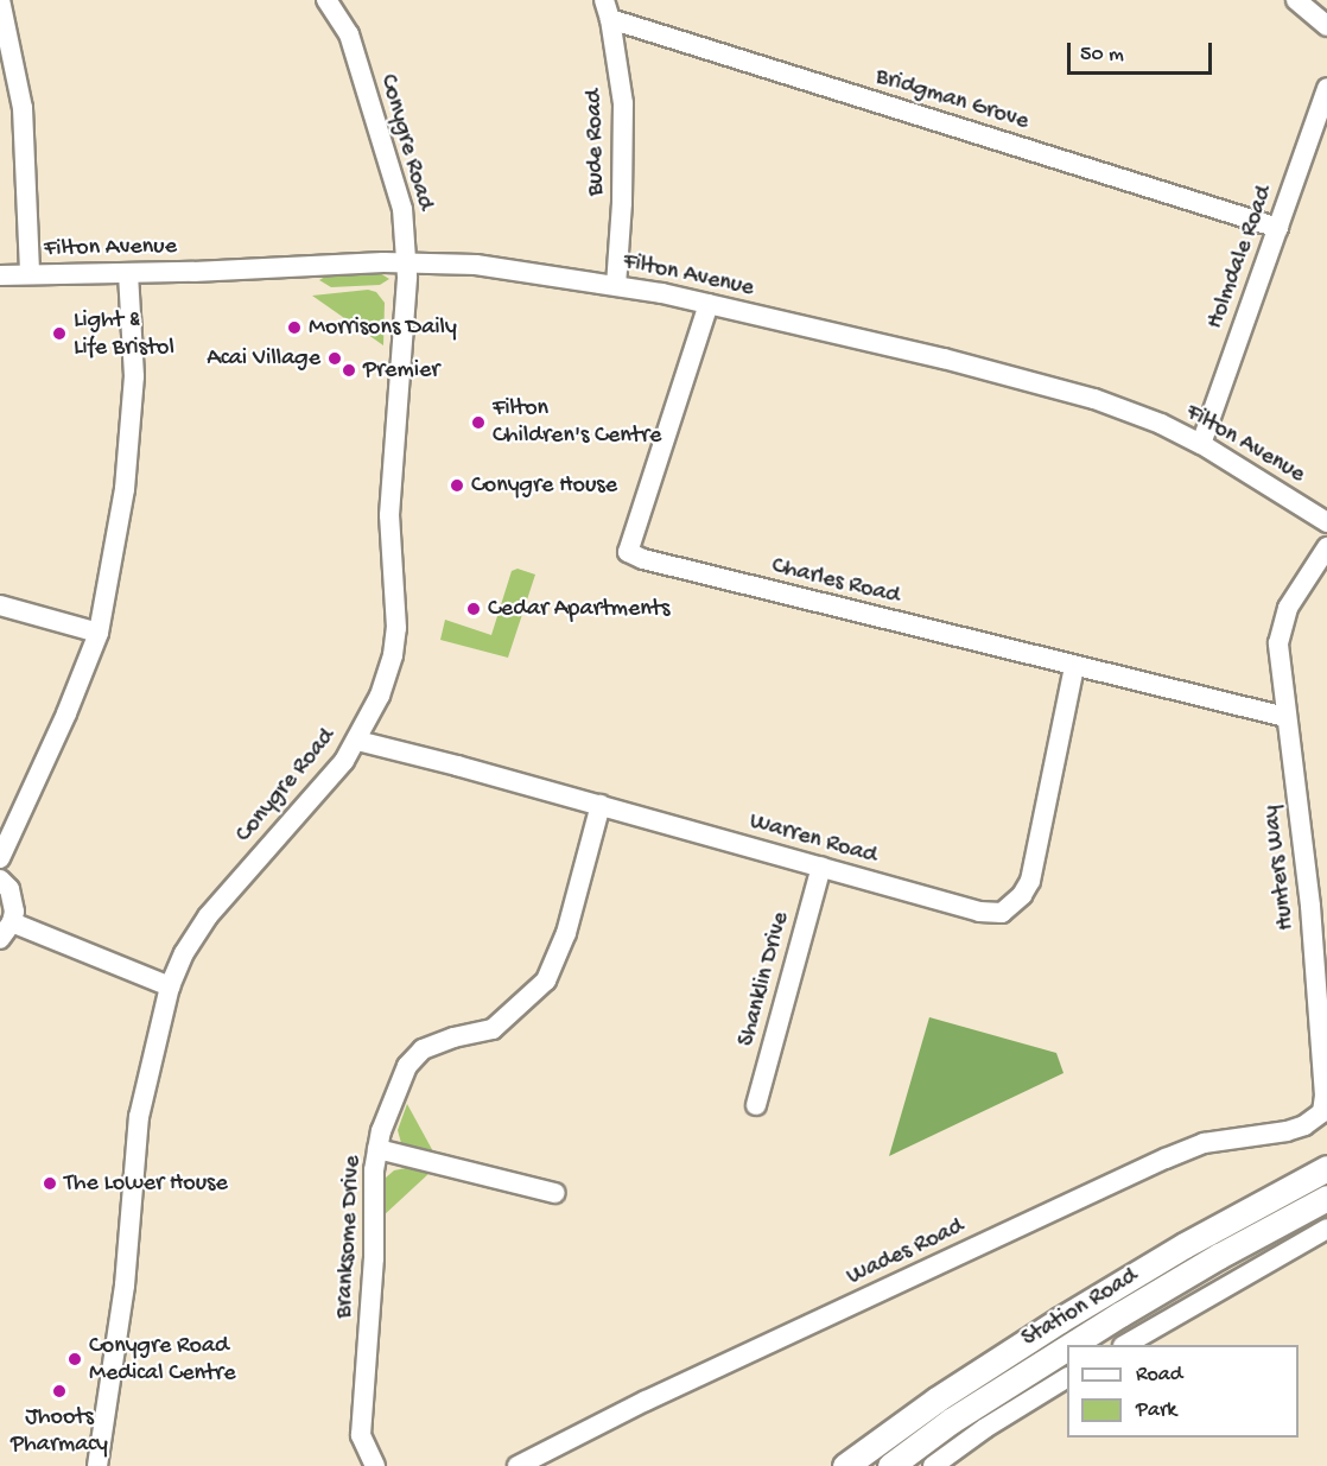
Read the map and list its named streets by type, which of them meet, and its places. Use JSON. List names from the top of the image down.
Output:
{
  "streets": {
    "main road": ["Station Road"],
    "street": [
      "Bridgman Grove",
      "Conygre Road",
      "Bude Road",
      "Filton Avenue",
      "Holmdale Road",
      "Charles Road",
      "Warren Road",
      "Hunters Way",
      "Shanklin Drive",
      "Branksome Drive",
      "Wades Road"
    ]
  },
  "crossings": [
    ["Bridgman Grove", "Bude Road"],
    ["Bridgman Grove", "Holmdale Road"],
    ["Conygre Road", "Filton Avenue"],
    ["Conygre Road", "Warren Road"],
    ["Bude Road", "Filton Avenue"],
    ["Filton Avenue", "Holmdale Road"],
    ["Filton Avenue", "Charles Road"],
    ["Charles Road", "Warren Road"],
    ["Charles Road", "Hunters Way"],
    ["Warren Road", "Shanklin Drive"],
    ["Warren Road", "Branksome Drive"],
    ["Hunters Way", "Wades Road"]
  ],
  "places": [
    "Morrisons Daily",
    "Light & Life Bristol",
    "Acai Village",
    "Premier",
    "Filton Children's Centre",
    "Conygre House",
    "Cedar Apartments",
    "The Lower House",
    "Conygre Road Medical Centre",
    "Jhoots Pharmacy"
  ],
  "legend": ["Road", "Park"],
  "scale_bar": "50 m"
}
